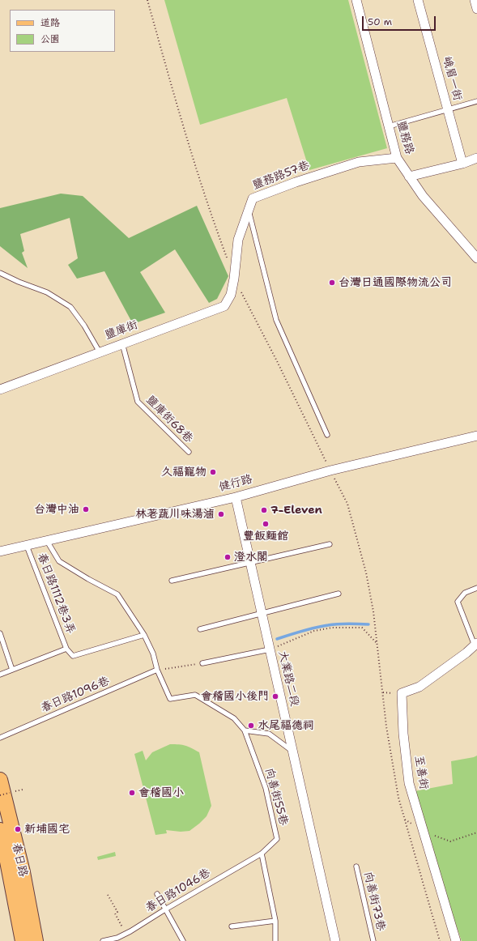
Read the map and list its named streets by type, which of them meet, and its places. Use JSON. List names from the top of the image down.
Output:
{
  "streets": {
    "main road": ["春日路"],
    "street": [
      "峨眉一街",
      "鹽務路",
      "鹽務路57巷",
      "鹽庫街",
      "健行路",
      "大業路二段",
      "至善街"
    ],
    "lane": [
      "鹽庫街68巷",
      "春日路1112巷3弄",
      "春日路1096巷",
      "向善街55巷",
      "春日路1046巷",
      "向善街73巷"
    ]
  },
  "crossings": [
    ["鹽務路", "鹽務路57巷"],
    ["鹽務路57巷", "鹽庫街"],
    ["鹽庫街", "鹽庫街68巷"],
    ["健行路", "春日路1112巷3弄"],
    ["健行路", "大業路二段"],
    ["向善街55巷", "春日路1046巷"]
  ],
  "places": [
    "台灣日通國際物流公司",
    "久福寵物",
    "台灣中油",
    "7-Eleven",
    "林荖蔬川味湯滷",
    "豐飯麵館",
    "澄水閣",
    "會稽國小後門",
    "水尾福德祠",
    "會稽國小",
    "新埔國宅"
  ],
  "legend": ["道路", "公園"],
  "scale_bar": "50 m"
}
